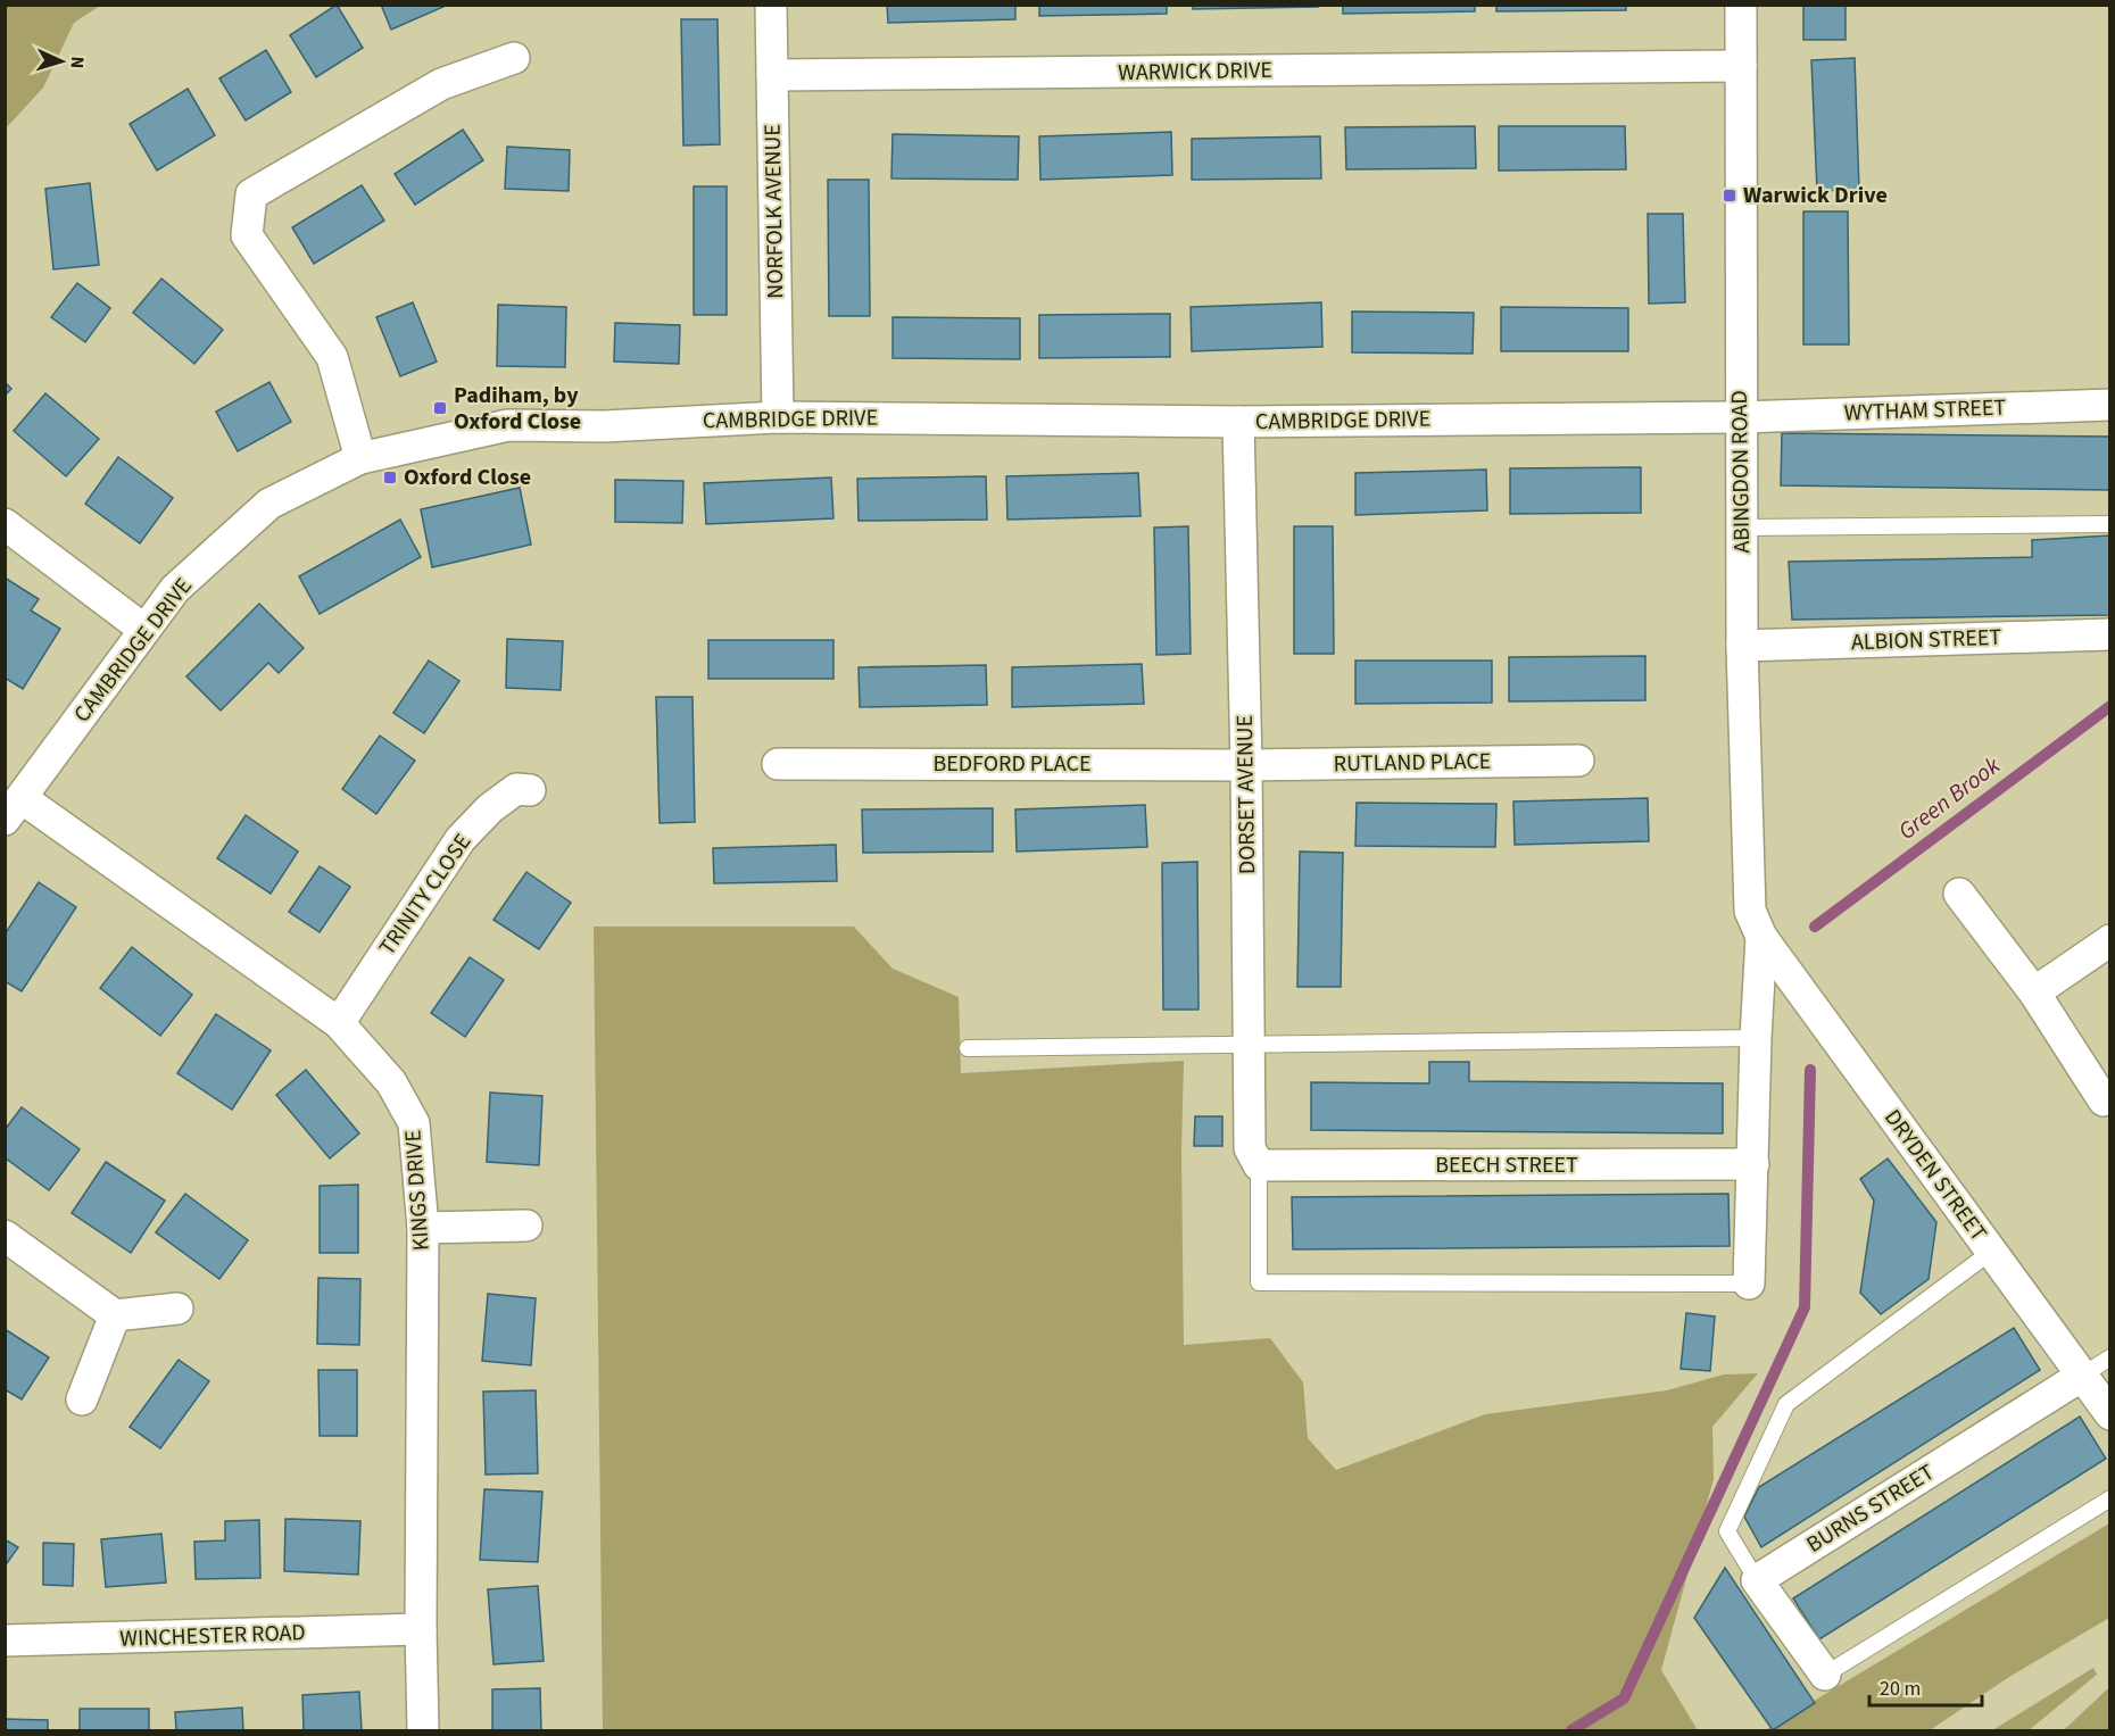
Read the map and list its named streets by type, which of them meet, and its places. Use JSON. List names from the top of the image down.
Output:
{
  "streets": {
    "street": [
      "WARWICK DRIVE",
      "NORFOLK AVENUE",
      "WYTHAM STREET",
      "CAMBRIDGE DRIVE",
      "ABINGDON ROAD",
      "ALBION STREET",
      "RUTLAND PLACE",
      "BEDFORD PLACE",
      "DORSET AVENUE",
      "TRINITY CLOSE",
      "BEECH STREET",
      "DRYDEN STREET",
      "KINGS DRIVE",
      "BURNS STREET",
      "WINCHESTER ROAD"
    ]
  },
  "crossings": [
    ["WARWICK DRIVE", "NORFOLK AVENUE"],
    ["WARWICK DRIVE", "ABINGDON ROAD"],
    ["NORFOLK AVENUE", "CAMBRIDGE DRIVE"],
    ["WYTHAM STREET", "CAMBRIDGE DRIVE"],
    ["WYTHAM STREET", "ABINGDON ROAD"],
    ["CAMBRIDGE DRIVE", "ABINGDON ROAD"],
    ["CAMBRIDGE DRIVE", "DORSET AVENUE"],
    ["CAMBRIDGE DRIVE", "KINGS DRIVE"],
    ["ABINGDON ROAD", "ALBION STREET"],
    ["ABINGDON ROAD", "DRYDEN STREET"],
    ["RUTLAND PLACE", "BEDFORD PLACE"],
    ["RUTLAND PLACE", "DORSET AVENUE"],
    ["BEDFORD PLACE", "DORSET AVENUE"],
    ["DORSET AVENUE", "BEECH STREET"],
    ["TRINITY CLOSE", "KINGS DRIVE"],
    ["DRYDEN STREET", "BURNS STREET"],
    ["KINGS DRIVE", "WINCHESTER ROAD"]
  ],
  "water": ["Green Brook"],
  "places": {
    "transit": ["Warwick Drive", "Padiham, by Oxford Close", "Oxford Close"]
  },
  "scale_bar": "20 m",
  "north": "right"
}
